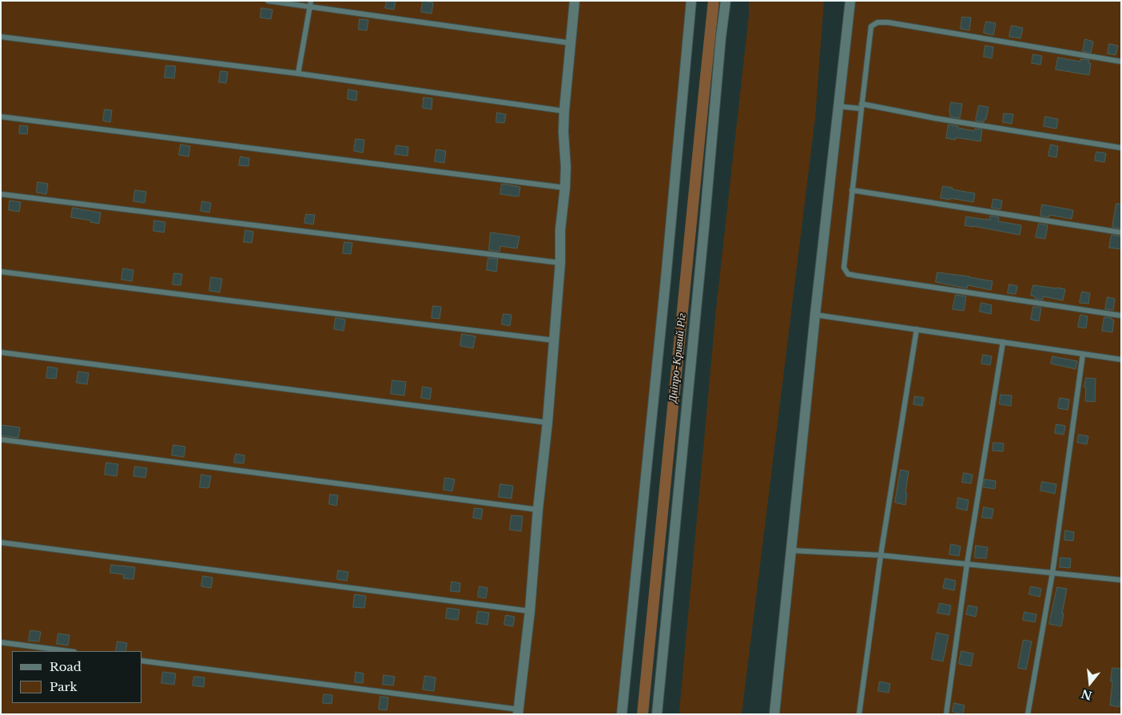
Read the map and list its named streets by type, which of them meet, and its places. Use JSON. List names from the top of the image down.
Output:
{
  "water": ["Дніпро-Кривий Ріг"],
  "legend": ["Road", "Park"],
  "north": "bottom"
}
